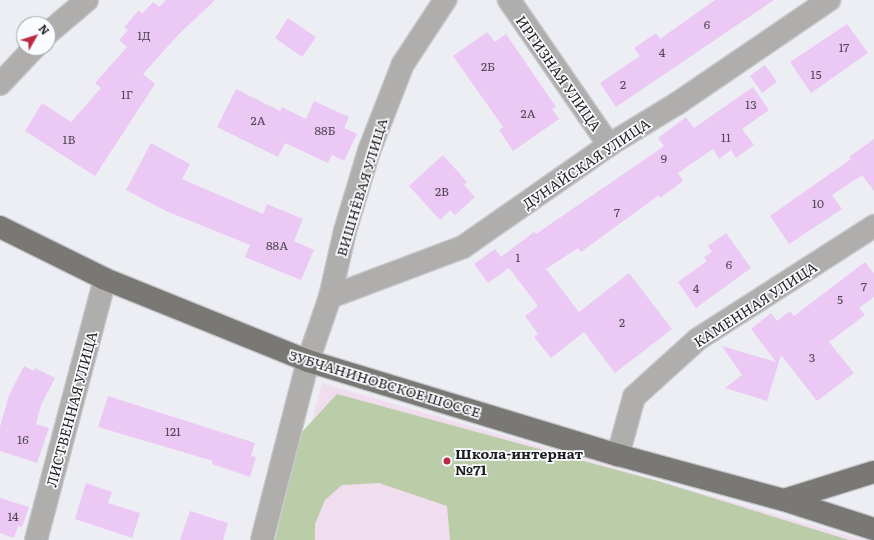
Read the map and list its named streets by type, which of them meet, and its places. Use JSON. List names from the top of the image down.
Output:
{
  "streets": {
    "main road": ["ЗУБЧАНИНОВСКОЕ ШОССЕ"],
    "street": [
      "ИРГИЗНАЯ УЛИЦА",
      "ДУНАЙСКАЯ УЛИЦА",
      "ВИШНЁВАЯ УЛИЦА",
      "КАМЕННАЯ УЛИЦА",
      "ЛИСТВЕННАЯ УЛИЦА"
    ]
  },
  "crossings": [
    ["ИРГИЗНАЯ УЛИЦА", "ДУНАЙСКАЯ УЛИЦА"],
    ["ДУНАЙСКАЯ УЛИЦА", "ВИШНЁВАЯ УЛИЦА"],
    ["ВИШНЁВАЯ УЛИЦА", "ЗУБЧАНИНОВСКОЕ ШОССЕ"],
    ["КАМЕННАЯ УЛИЦА", "ЗУБЧАНИНОВСКОЕ ШОССЕ"],
    ["ЗУБЧАНИНОВСКОЕ ШОССЕ", "ЛИСТВЕННАЯ УЛИЦА"]
  ],
  "places": ["Школа-интернат №71"],
  "house_numbers": [
    "6",
    "1Д",
    "17",
    "4",
    "2Б",
    "15",
    "2",
    "1Г",
    "13",
    "2А",
    "2А",
    "88Б",
    "11",
    "1В",
    "9",
    "2В",
    "10",
    "7",
    "88А",
    "1",
    "6",
    "7",
    "4",
    "5",
    "2",
    "3",
    "121",
    "16",
    "14"
  ],
  "north": "top right"
}
